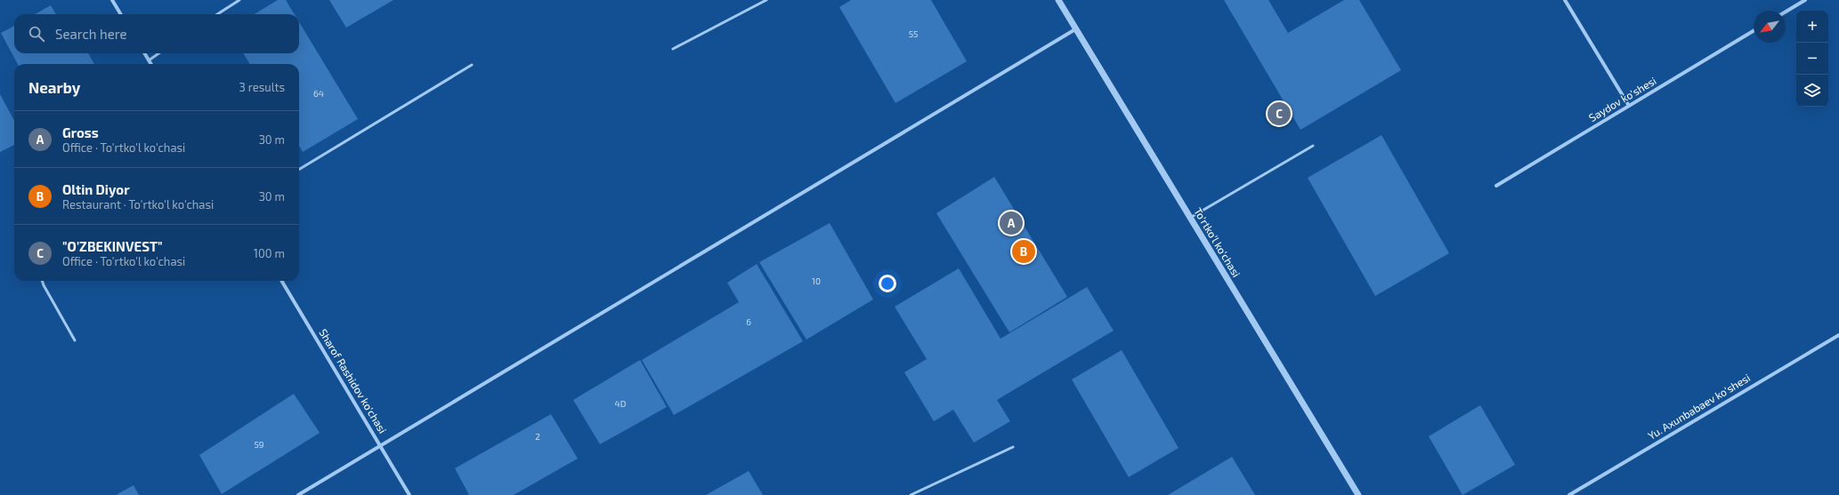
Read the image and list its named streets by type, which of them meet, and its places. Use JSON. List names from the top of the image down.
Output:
{
  "streets": {
    "street": [
      "Saydov ko'shesi",
      "To'rtko'l ko'chasi",
      "Sharof Rashidov ko'chasi",
      "Yu. Axunbabaev ko'shesi"
    ]
  },
  "house_numbers": [
    "55",
    "64",
    "10",
    "6",
    "4D",
    "2",
    "59"
  ],
  "north": "bottom left",
  "page": {
    "map_buttons": ["+", "−"],
    "search": "Search here",
    "heading": ["Nearby", "3 results"],
    "pins": ["C", "A", "B"],
    "list": [
      {
        "mark": "A",
        "name": "Gross",
        "note": "Office · To'rtko'l ko'chasi",
        "value": "30 m"
      },
      {
        "mark": "B",
        "name": "Oltin Diyor",
        "note": "Restaurant · To'rtko'l ko'chasi",
        "value": "30 m"
      },
      {
        "mark": "C",
        "name": "\"O'ZBEKINVEST\"",
        "note": "Office · To'rtko'l ko'chasi",
        "value": "100 m"
      }
    ]
  }
}
